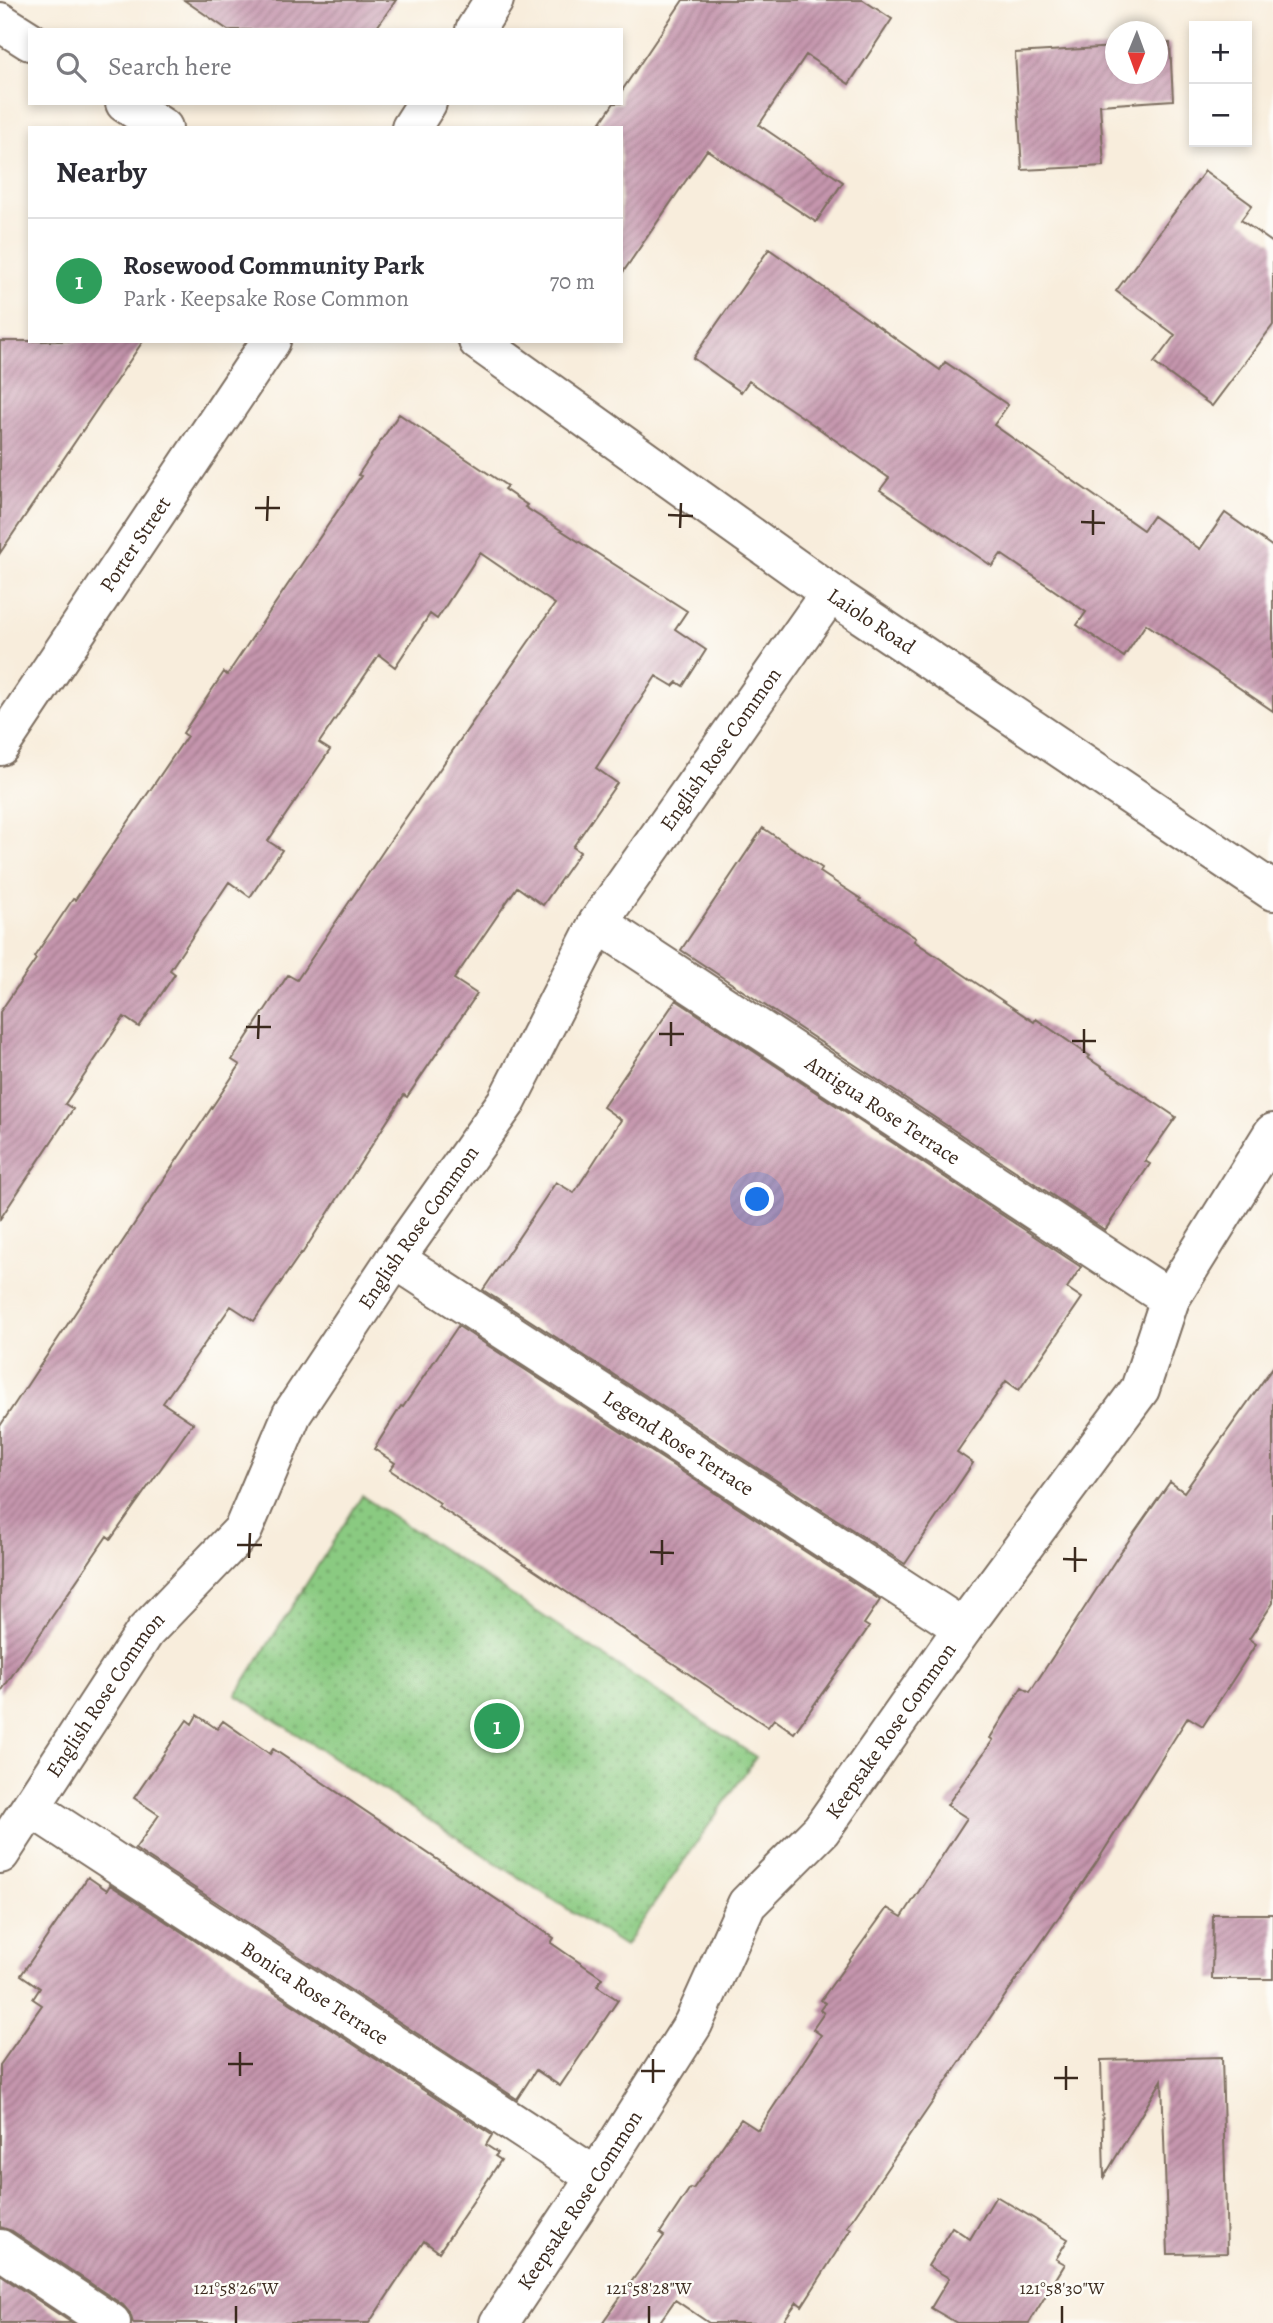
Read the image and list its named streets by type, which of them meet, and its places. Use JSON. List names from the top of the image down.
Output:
{
  "streets": {
    "street": [
      "Porter Street",
      "Laiolo Road",
      "English Rose Common",
      "Antigua Rose Terrace",
      "Legend Rose Terrace",
      "Keepsake Rose Common",
      "Bonica Rose Terrace"
    ]
  },
  "crossings": [
    ["Laiolo Road", "English Rose Common"],
    ["English Rose Common", "Antigua Rose Terrace"],
    ["English Rose Common", "Legend Rose Terrace"],
    ["English Rose Common", "Bonica Rose Terrace"],
    ["Antigua Rose Terrace", "Keepsake Rose Common"],
    ["Legend Rose Terrace", "Keepsake Rose Common"],
    ["Keepsake Rose Common", "Bonica Rose Terrace"]
  ],
  "north": "bottom",
  "page": {
    "map_buttons": ["+", "−"],
    "search": "Search here",
    "heading": "Nearby",
    "list": [
      {
        "mark": "1",
        "name": "Rosewood Community Park",
        "note": "Park · Keepsake Rose Common",
        "value": "70 m"
      }
    ],
    "pins": "1"
  },
  "coordinates": ["121°58'26\"W", "121°58'28\"W", "121°58'30\"W"]
}
